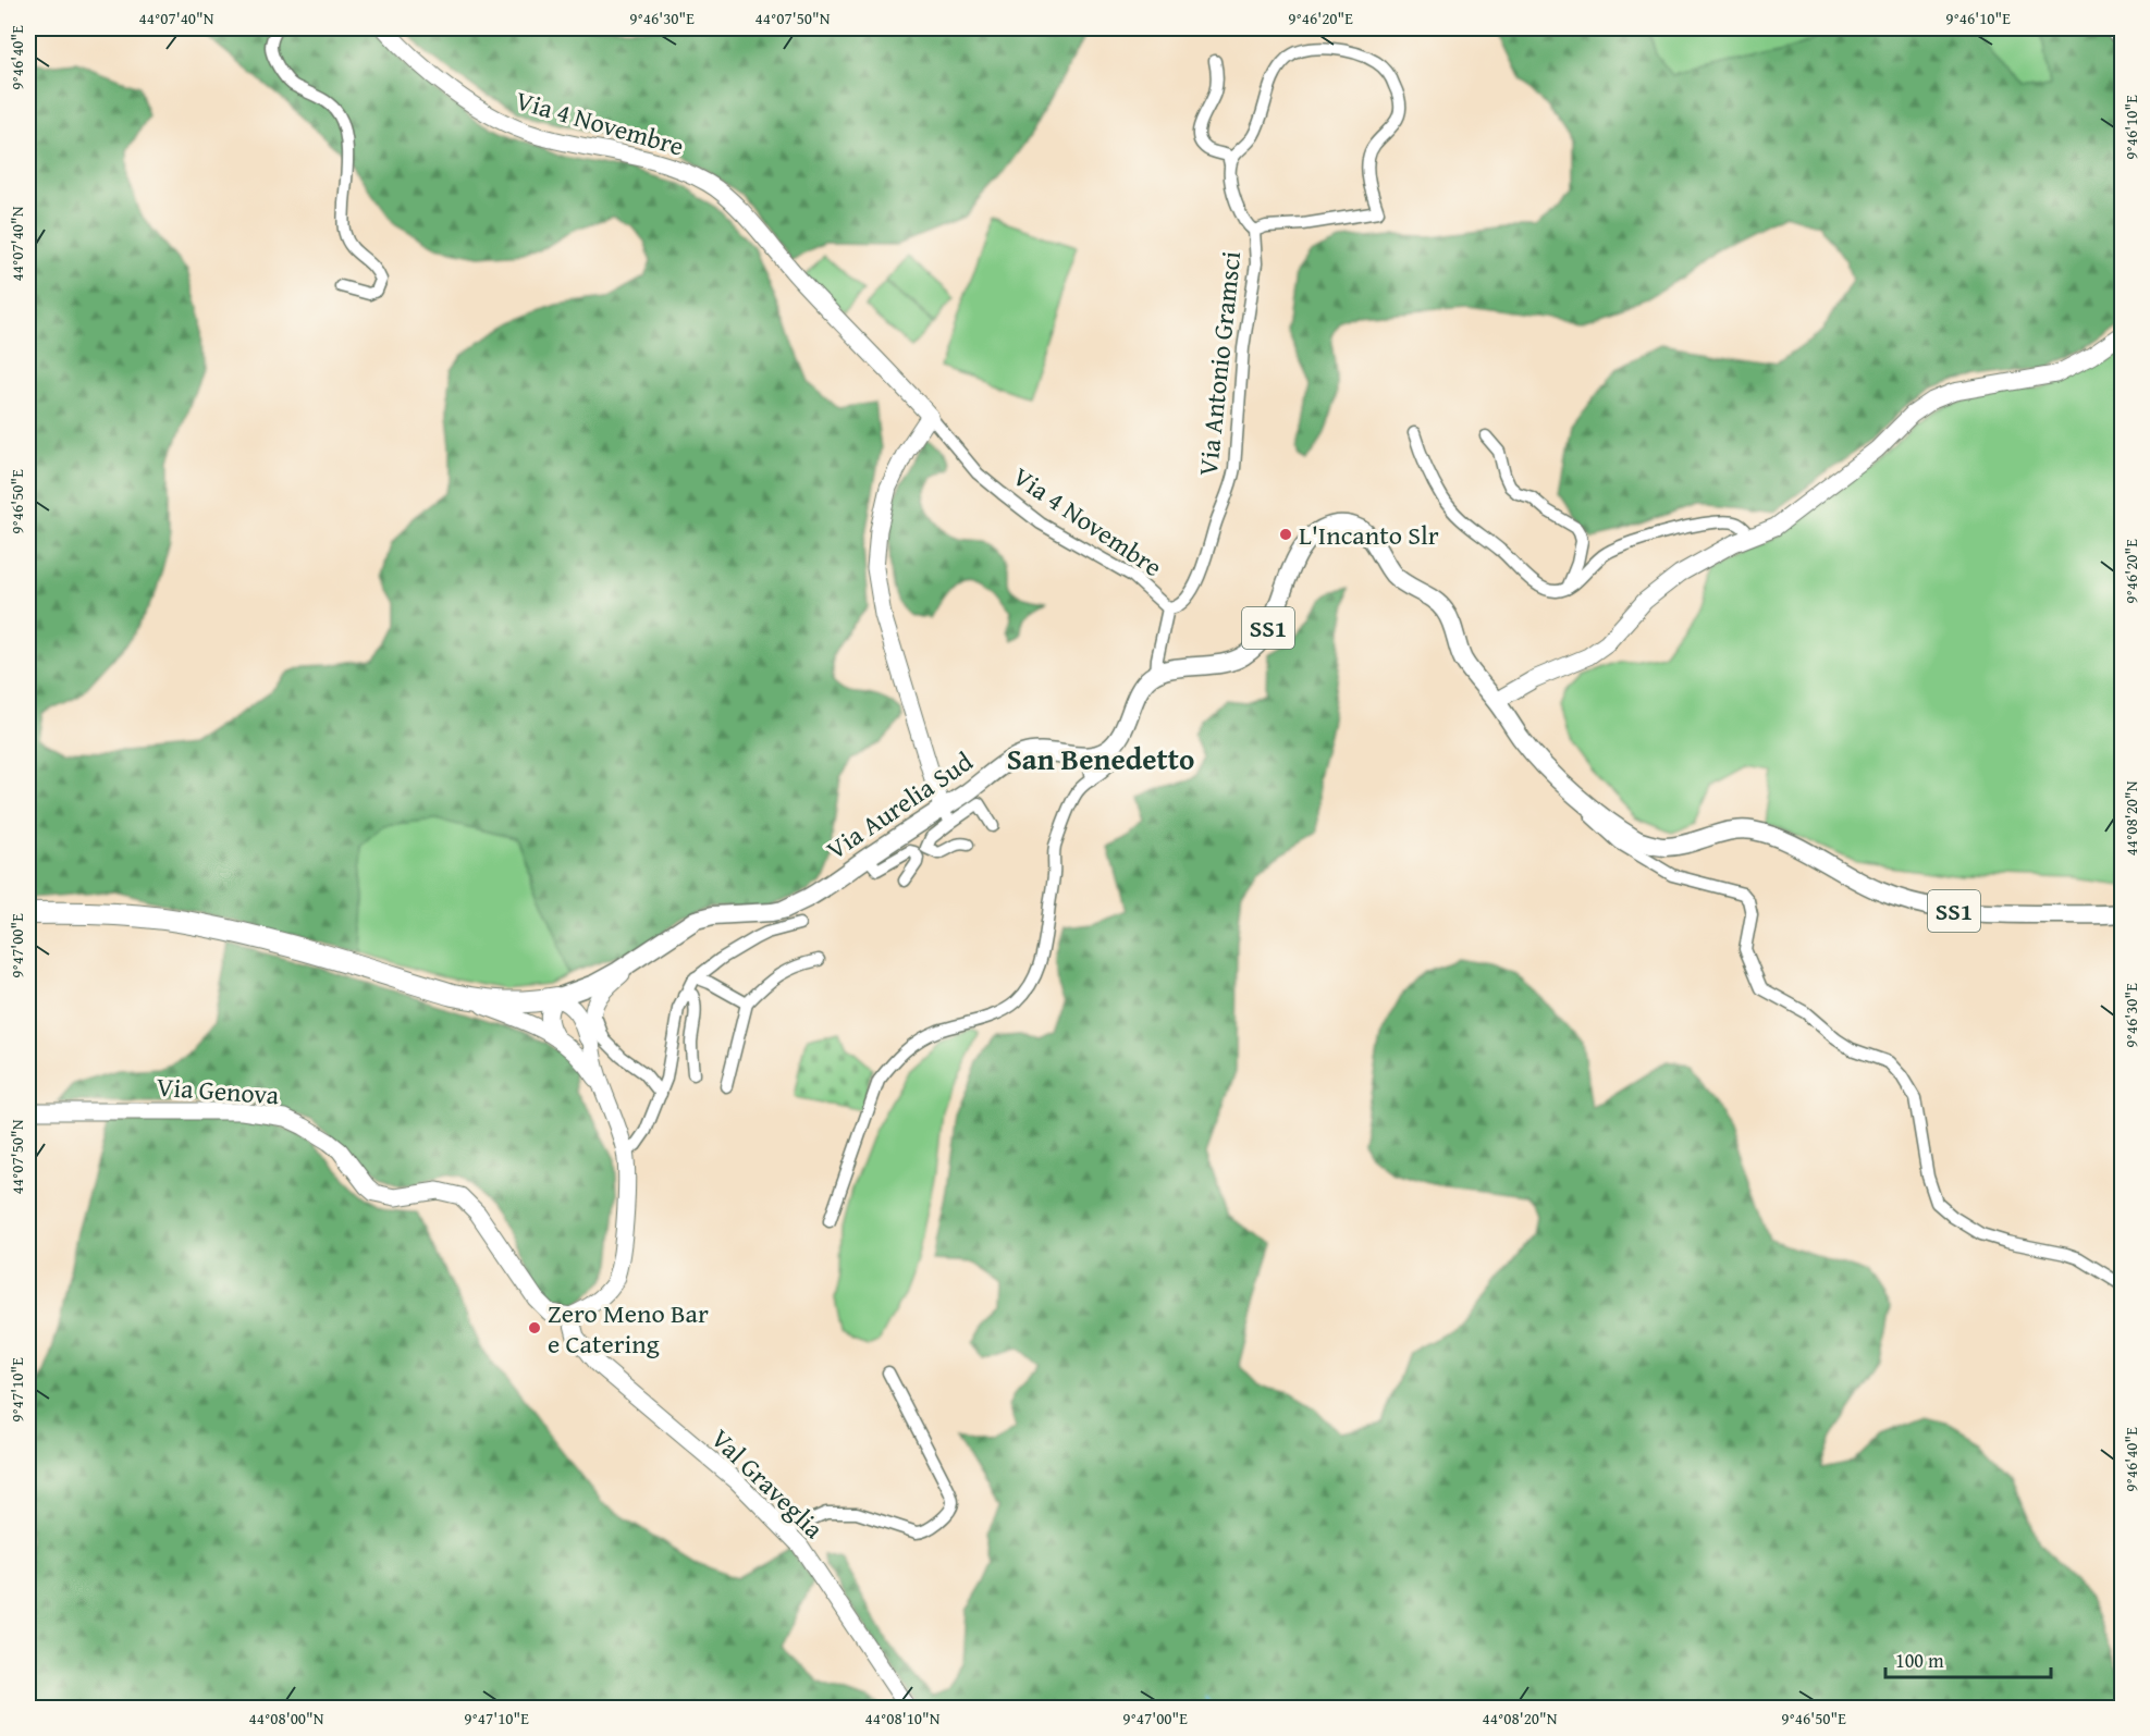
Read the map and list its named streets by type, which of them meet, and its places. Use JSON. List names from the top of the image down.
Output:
{
  "streets": {
    "main road": [
      "Via 4 Novembre",
      "SS1",
      "Via Aurelia Sud",
      "Via Genova",
      "Val Graveglia"
    ],
    "street": ["Via Antonio Gramsci"]
  },
  "crossings": [
    ["Via 4 Novembre", "Via Antonio Gramsci"],
    ["Via Aurelia Sud", "Via Genova"],
    ["Via Aurelia Sud", "Val Graveglia"],
    ["Via Genova", "Val Graveglia"]
  ],
  "districts": ["San Benedetto"],
  "places": ["L'Incanto Slr", "Zero Meno Bar e Catering"],
  "scale_bar": "100 m",
  "coordinates": [
    "44°07'40\"N",
    "9°46'30\"E",
    "44°07'50\"N",
    "9°46'20\"E",
    "9°46'10\"E",
    "9°46'40\"E",
    "9°46'50\"E",
    "44°08'20\"N",
    "9°47'00\"E",
    "9°47'10\"E",
    "44°08'00\"N",
    "44°08'10\"N"
  ]
}
